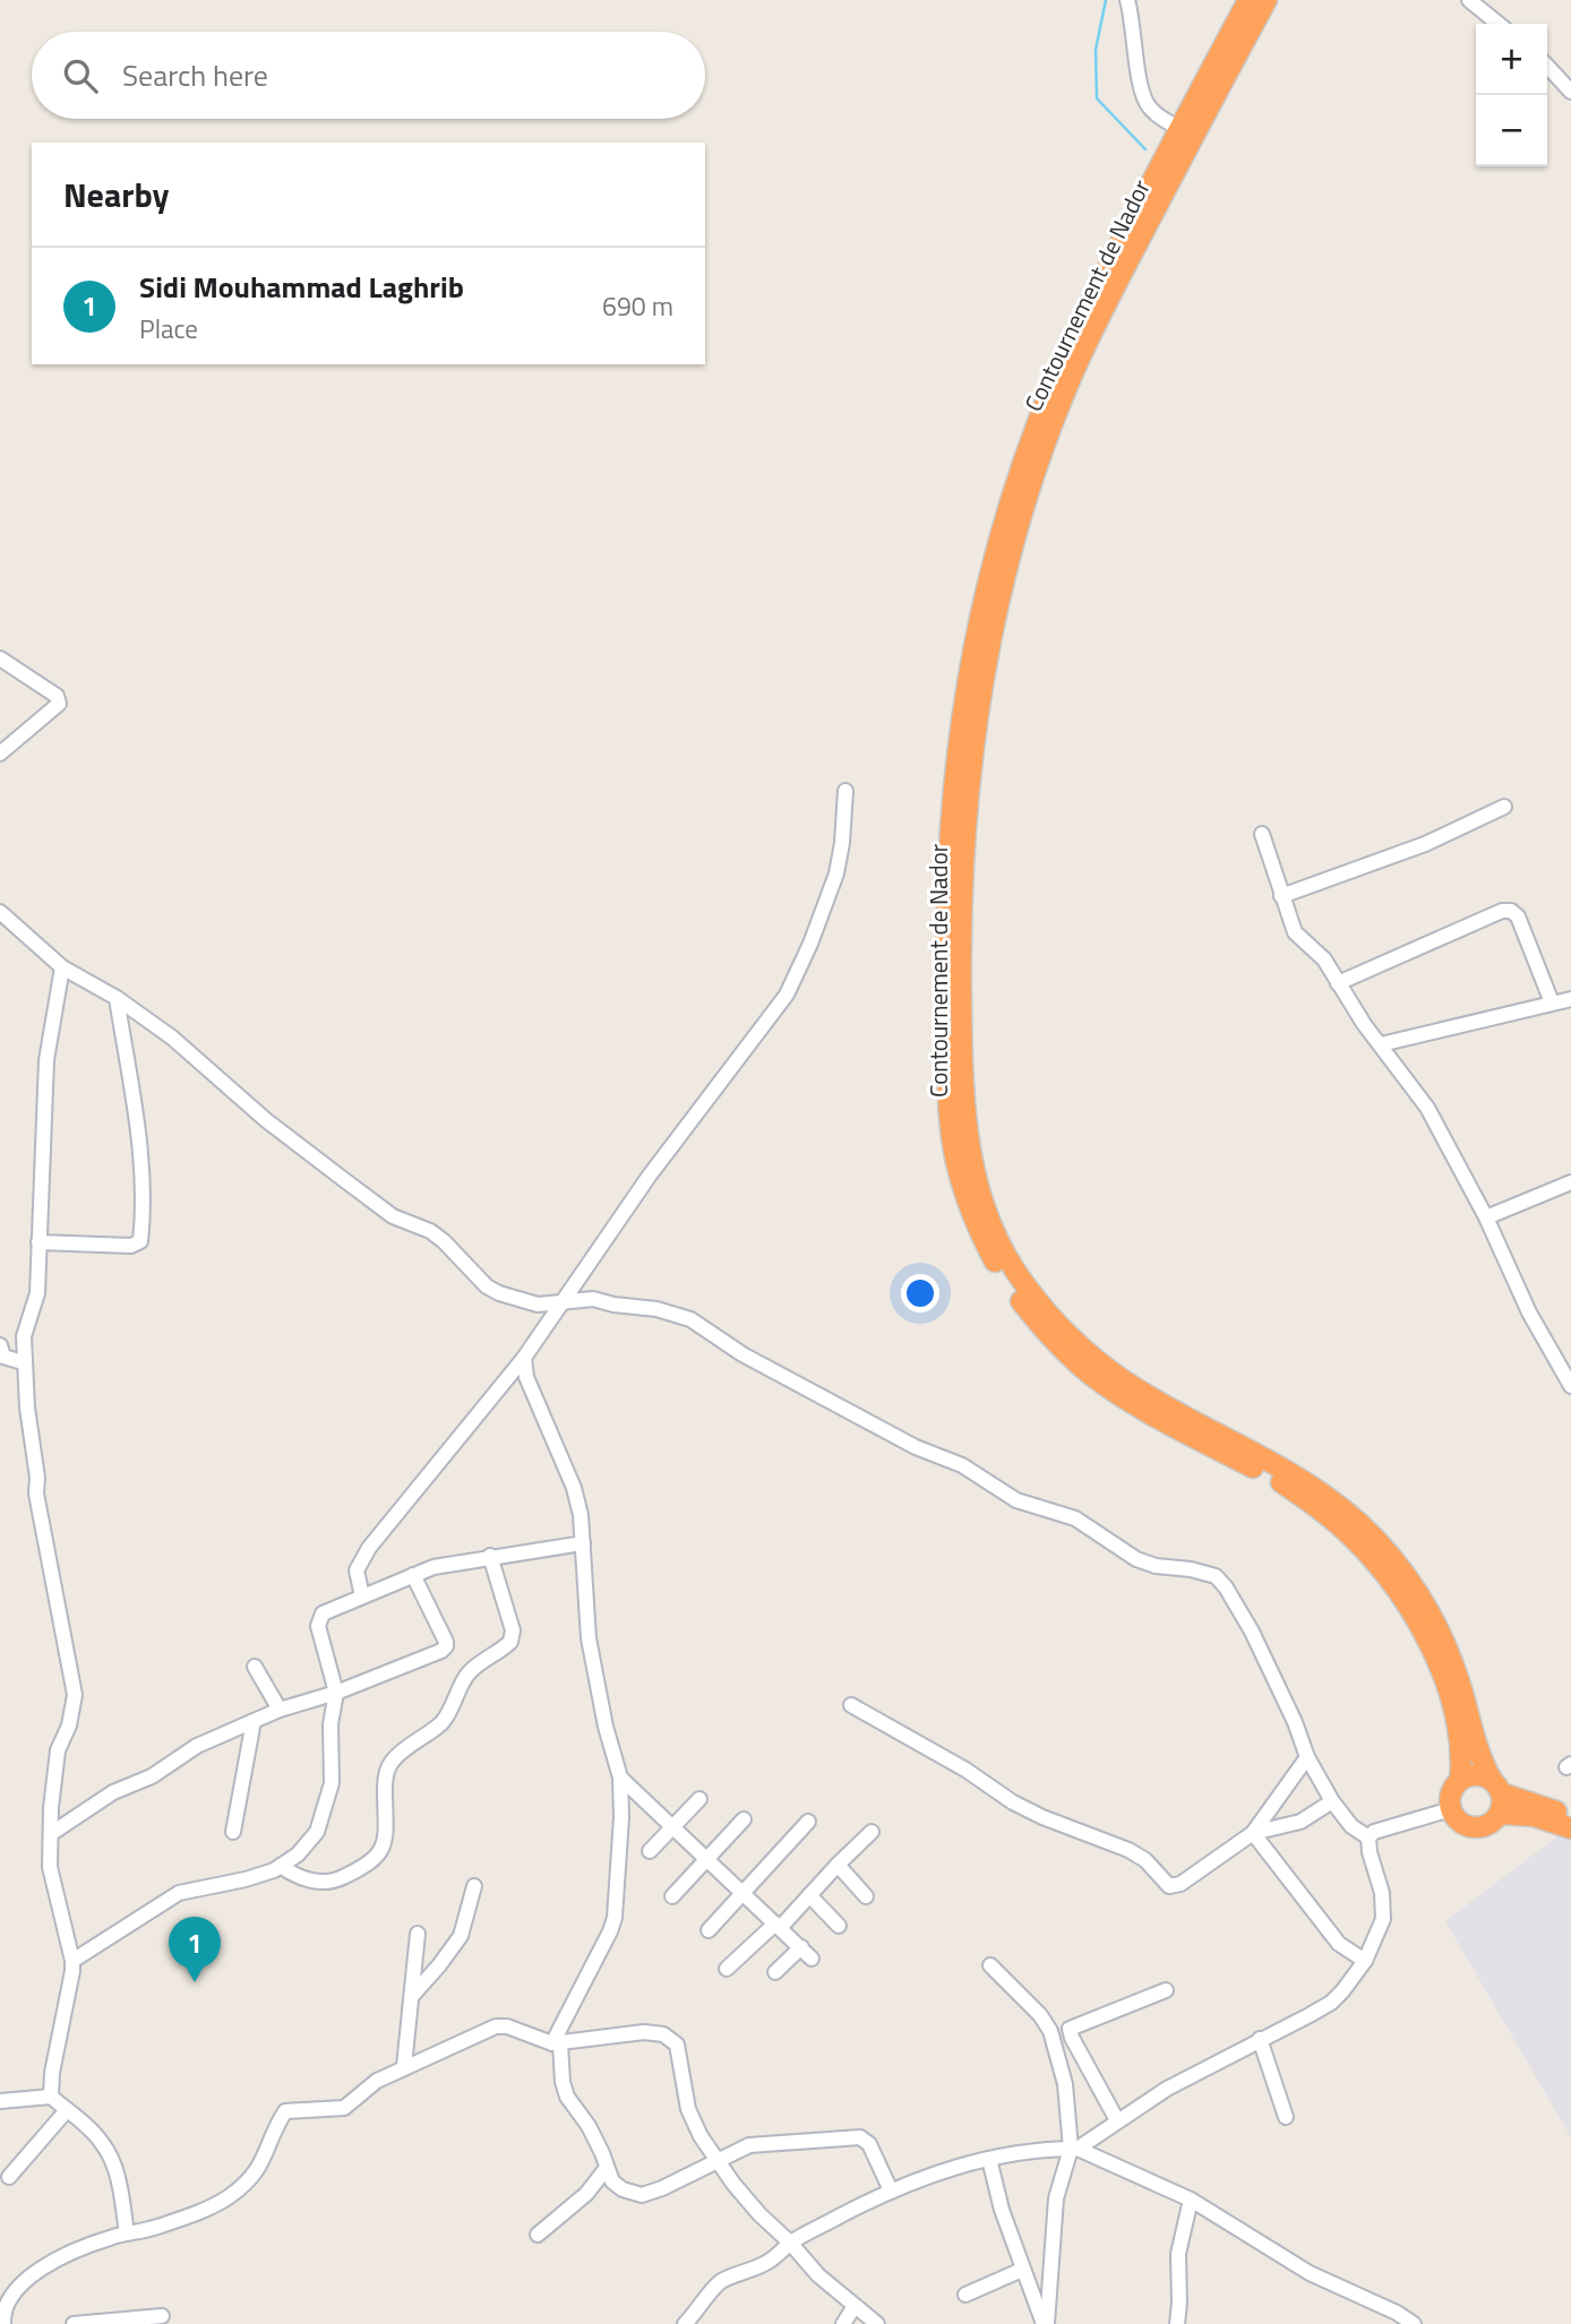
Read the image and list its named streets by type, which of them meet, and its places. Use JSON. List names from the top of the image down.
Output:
{
  "streets": {
    "highway": ["Contournement de Nador"]
  },
  "page": {
    "map_buttons": ["+", "−"],
    "search": "Search here",
    "heading": "Nearby",
    "list": [
      {
        "mark": "1",
        "name": "Sidi Mouhammad Laghrib",
        "note": "Place",
        "value": "690 m"
      }
    ],
    "pins": "1"
  }
}
